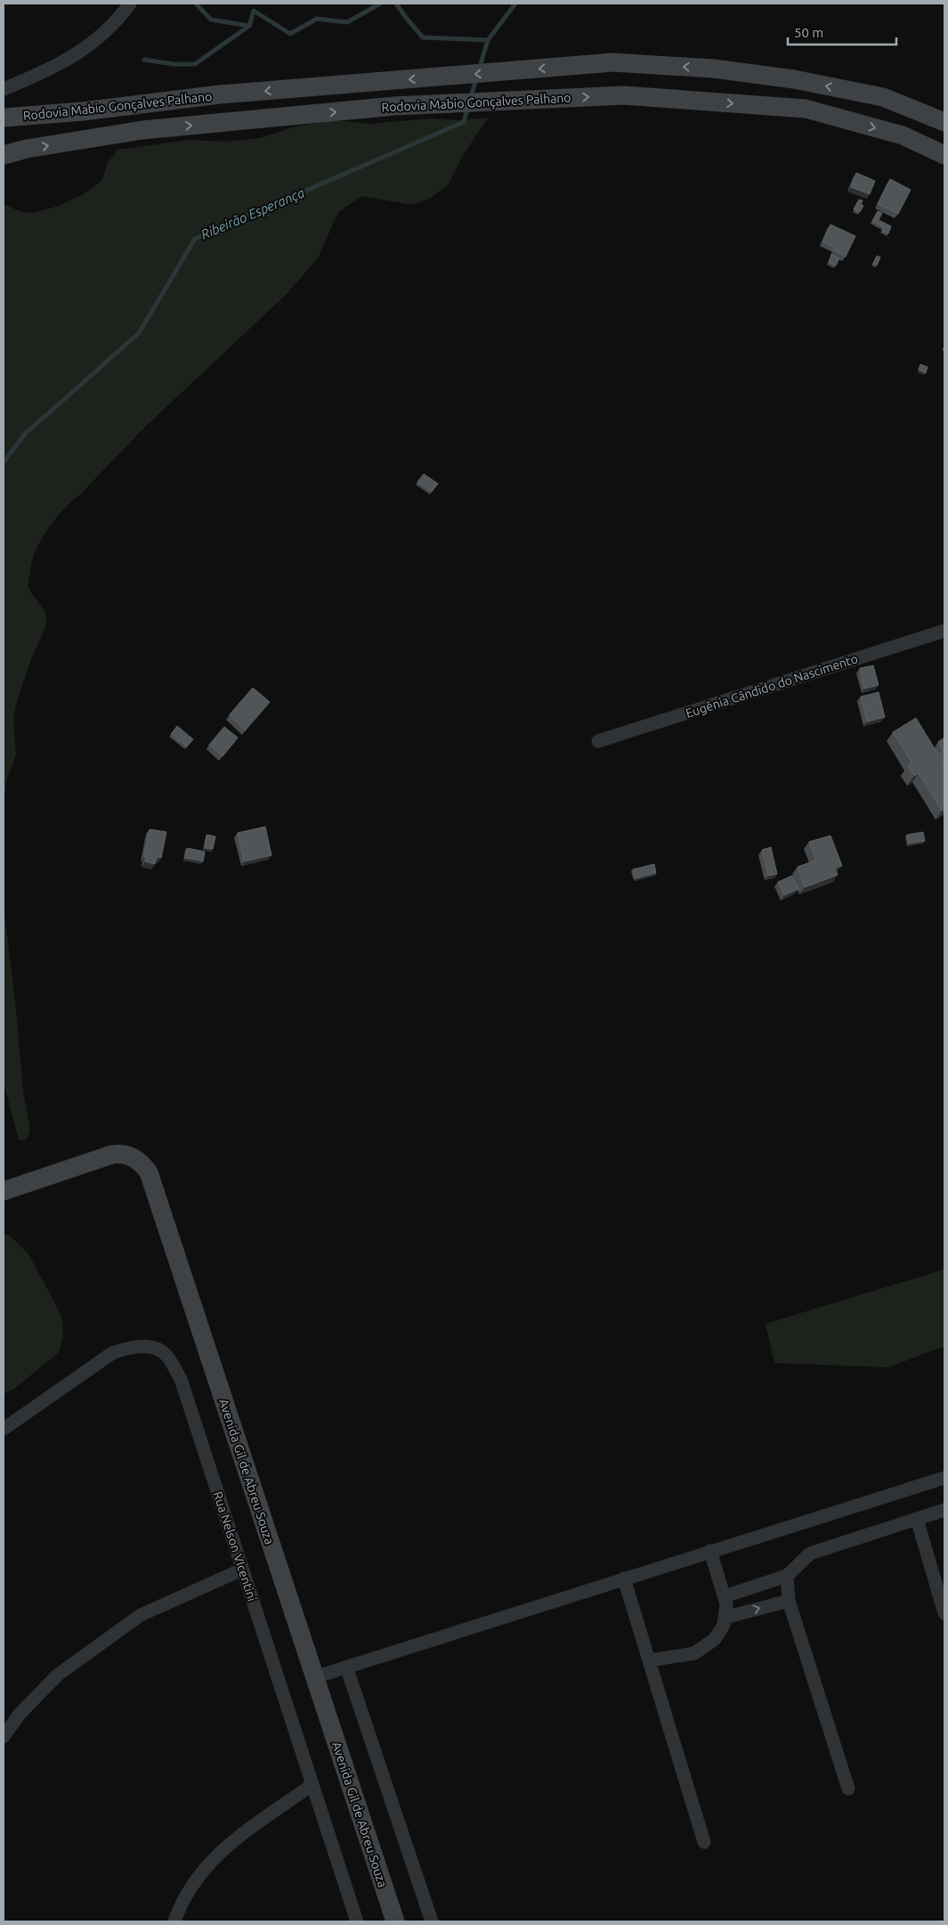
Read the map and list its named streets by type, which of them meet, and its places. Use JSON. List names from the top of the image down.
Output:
{
  "streets": {
    "main road": ["Rodovia Mabio Gonçalves Palhano", "Avenida Gil de Abreu Souza"],
    "street": ["Eugênia Cândido do Nascimento", "Rua Nelson VIcentini"]
  },
  "water": ["Ribeirão Esperança"],
  "scale_bar": "50 m"
}
